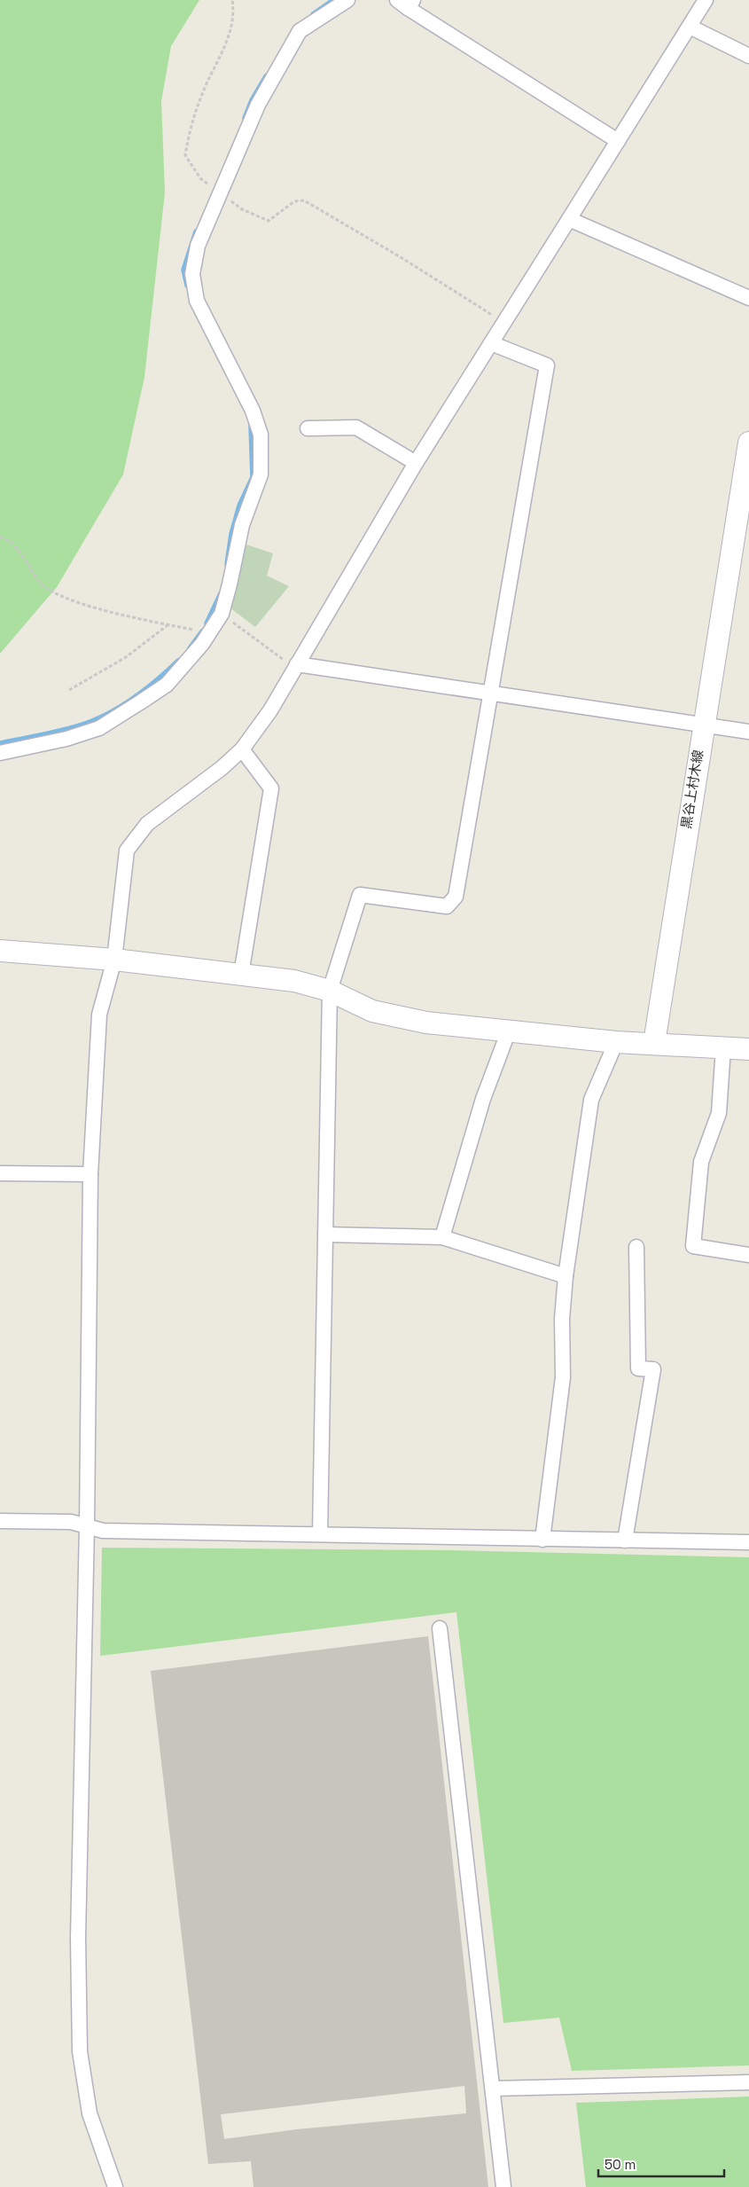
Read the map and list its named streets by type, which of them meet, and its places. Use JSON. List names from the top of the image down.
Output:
{
  "streets": {
    "main road": ["黒谷上村木線"]
  },
  "scale_bar": "50 m"
}
